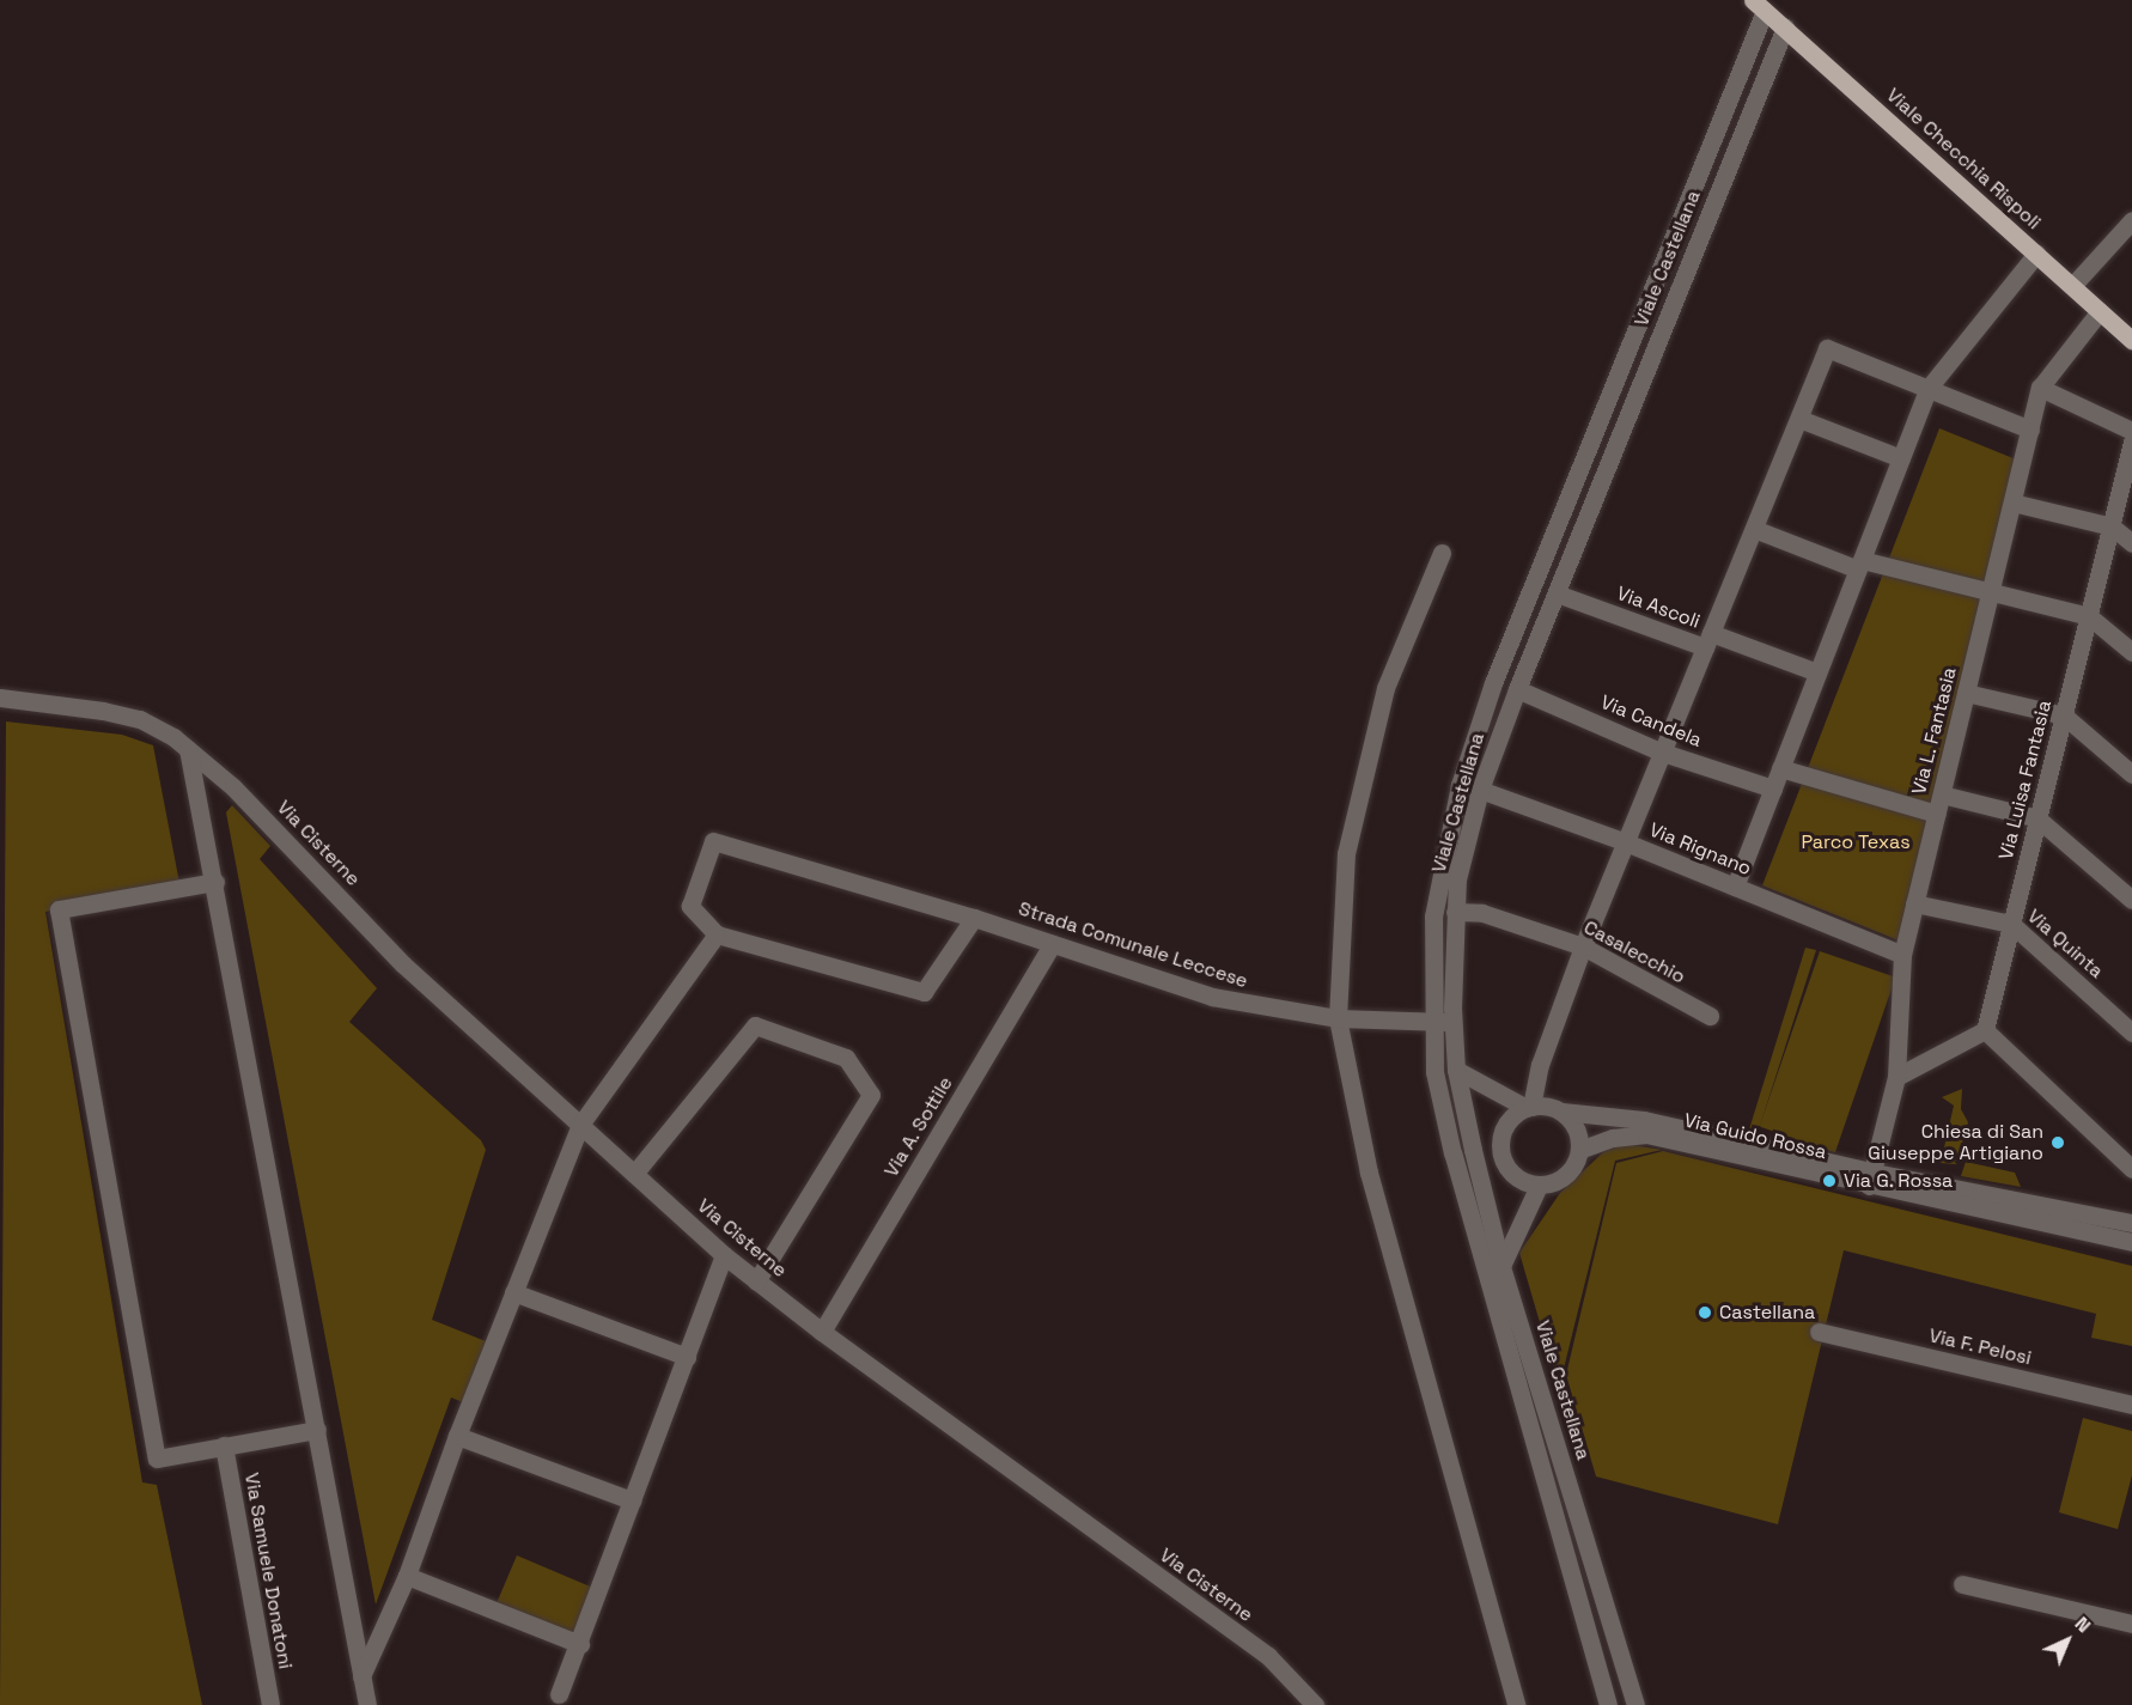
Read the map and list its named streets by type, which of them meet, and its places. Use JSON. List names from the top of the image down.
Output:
{
  "streets": {
    "main road": ["Viale Checchia Rispoli"],
    "street": [
      "Viale Castellana",
      "Via Ascoli",
      "Via Candela",
      "Via L. Fantasia",
      "Via Luisa Fantasia",
      "Via Cisterne",
      "Via Rignano",
      "Via Quinta",
      "Strada Comunale Leccese",
      "Casalecchio",
      "Via A. Sottile",
      "Via Guido Rossa",
      "Via F. Pelosi",
      "Via Samuele Donatoni"
    ]
  },
  "crossings": [
    ["Viale Checchia Rispoli", "Viale Castellana"],
    ["Viale Castellana", "Via Ascoli"],
    ["Viale Castellana", "Via Candela"],
    ["Viale Castellana", "Via Rignano"],
    ["Viale Castellana", "Strada Comunale Leccese"],
    ["Viale Castellana", "Casalecchio"],
    ["Via L. Fantasia", "Via Rignano"],
    ["Via L. Fantasia", "Via Quinta"],
    ["Via L. Fantasia", "Via Guido Rossa"],
    ["Via Luisa Fantasia", "Via Quinta"],
    ["Via Cisterne", "Via A. Sottile"],
    ["Strada Comunale Leccese", "Via A. Sottile"]
  ],
  "parks": ["Parco Texas"],
  "places": ["Chiesa di San Giuseppe Artigiano", "Via G. Rossa", "Castellana"],
  "north": "top right"
}
